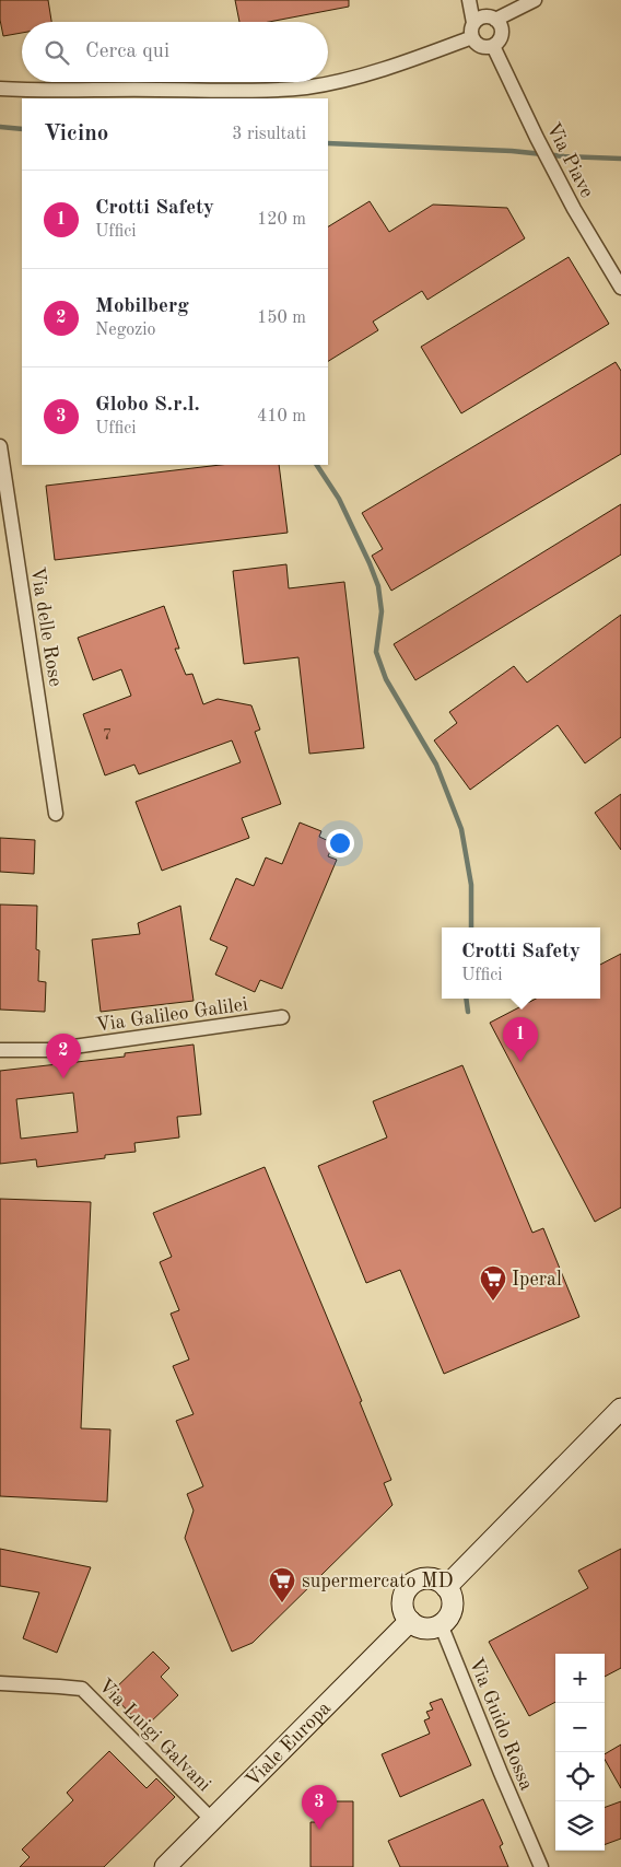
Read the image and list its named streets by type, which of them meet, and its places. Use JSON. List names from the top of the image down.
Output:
{
  "streets": {
    "street": [
      "Via Piave",
      "Via delle Rose",
      "Via Galileo Galilei",
      "Via Guido Rossa",
      "Via Luigi Galvani",
      "Viale Europa"
    ]
  },
  "crossings": [
    ["Via Guido Rossa", "Viale Europa"],
    ["Via Luigi Galvani", "Viale Europa"]
  ],
  "places": {
    "supermarket": ["Iperal", "supermercato MD"]
  },
  "house_numbers": ["7"],
  "page": {
    "search": "Cerca qui",
    "heading": ["Vicino", "3 risultati"],
    "list": [
      {
        "mark": "1",
        "name": "Crotti Safety",
        "note": "Uffici",
        "value": "120 m"
      },
      {
        "mark": "2",
        "name": "Mobilberg",
        "note": "Negozio",
        "value": "150 m"
      },
      {
        "mark": "3",
        "name": "Globo S.r.l.",
        "note": "Uffici",
        "value": "410 m"
      }
    ],
    "popup": ["Crotti Safety", "Uffici"],
    "pins": ["1", "2", "3"],
    "map_buttons": ["+", "−"]
  }
}
